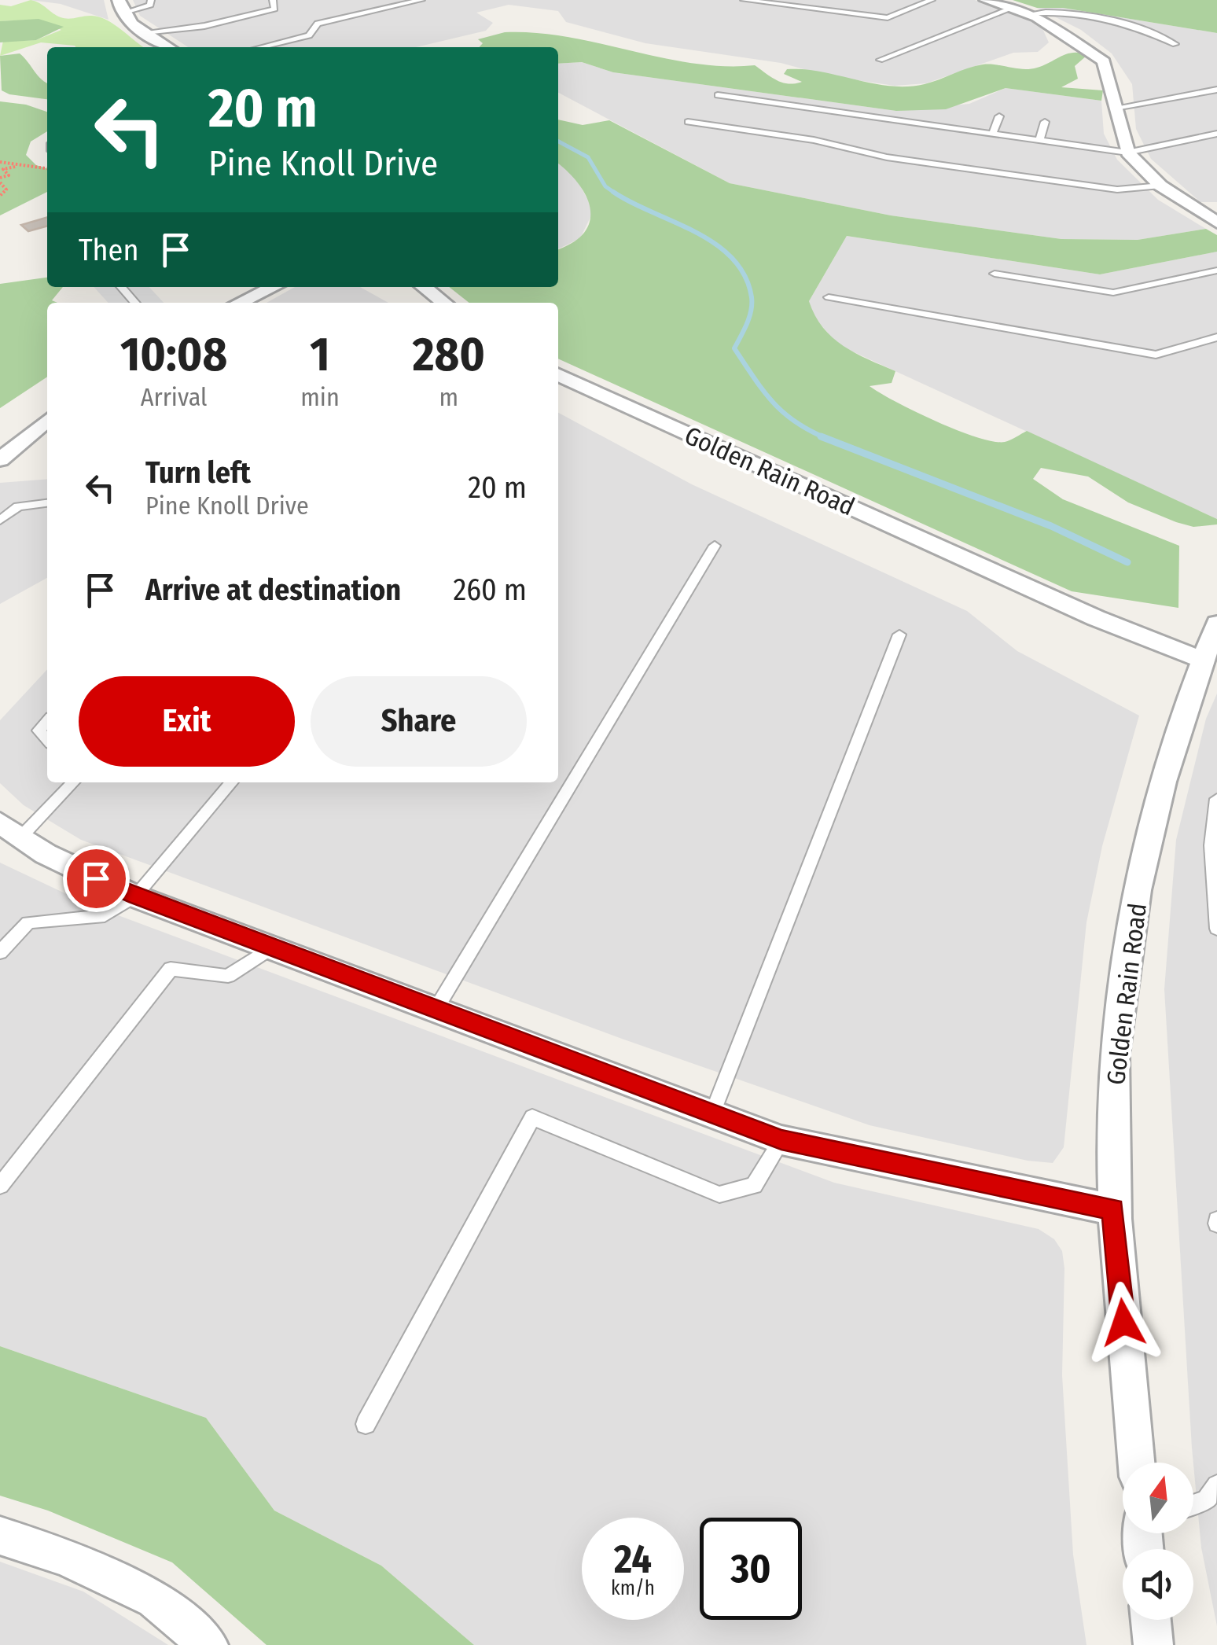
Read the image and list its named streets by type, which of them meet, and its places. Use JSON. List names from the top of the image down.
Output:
{
  "streets": {
    "street": ["Golden Rain Road"]
  },
  "north": "top",
  "page": {
    "turn": ["20 m", "Pine Knoll Drive"],
    "then": "Then",
    "eta": [
      "10:08",
      "Arrival",
      "1",
      "min",
      "280",
      "m"
    ],
    "list": [
      {
        "name": "Turn left",
        "note": "Pine Knoll Drive",
        "value": "20 m"
      },
      {
        "name": "Arrive at destination",
        "value": "260 m"
      }
    ],
    "buttons": ["Exit", "Share"],
    "speed": "24 km/h",
    "limit": "30"
  }
}
